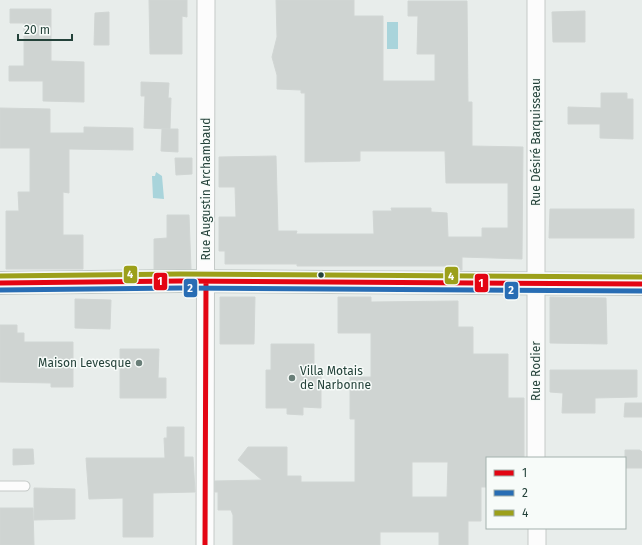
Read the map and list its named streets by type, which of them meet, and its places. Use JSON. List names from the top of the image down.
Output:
{
  "streets": {
    "street": ["Rue Désiré Barquisseau", "Rue Augustin Archambaud", "Rue Rodier"]
  },
  "crossings": [
    ["Rue Désiré Barquisseau", "Rue Rodier"]
  ],
  "places": ["Maison Levesque", "Villa Motais de Narbonne"],
  "lines": ["transit line 4", "transit line 1", "transit line 2"],
  "legend": ["1", "2", "4"],
  "scale_bar": "20 m"
}
